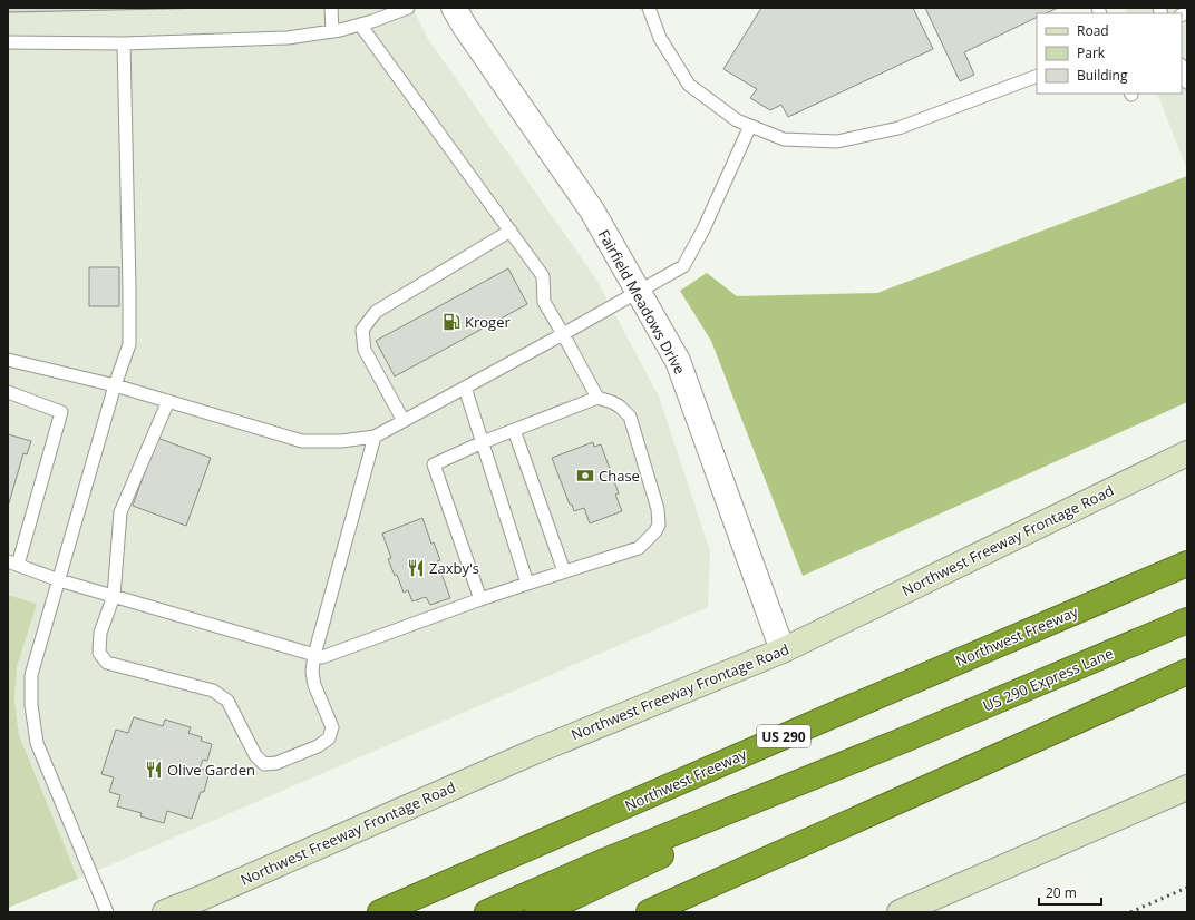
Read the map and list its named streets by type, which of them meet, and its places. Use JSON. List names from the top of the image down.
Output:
{
  "streets": {
    "highway": ["Northwest Freeway", "US 290 Express Lane", "US 290"],
    "main road": ["Northwest Freeway Frontage Road"],
    "street": ["Fairfield Meadows Drive"]
  },
  "crossings": [
    ["Fairfield Meadows Drive", "Northwest Freeway Frontage Road"]
  ],
  "places": {
    "fuel station": ["Kroger"],
    "bank": ["Chase"],
    "restaurant": ["Zaxby's", "Olive Garden"]
  },
  "legend": ["Road", "Park", "Building"],
  "scale_bar": "20 m"
}
